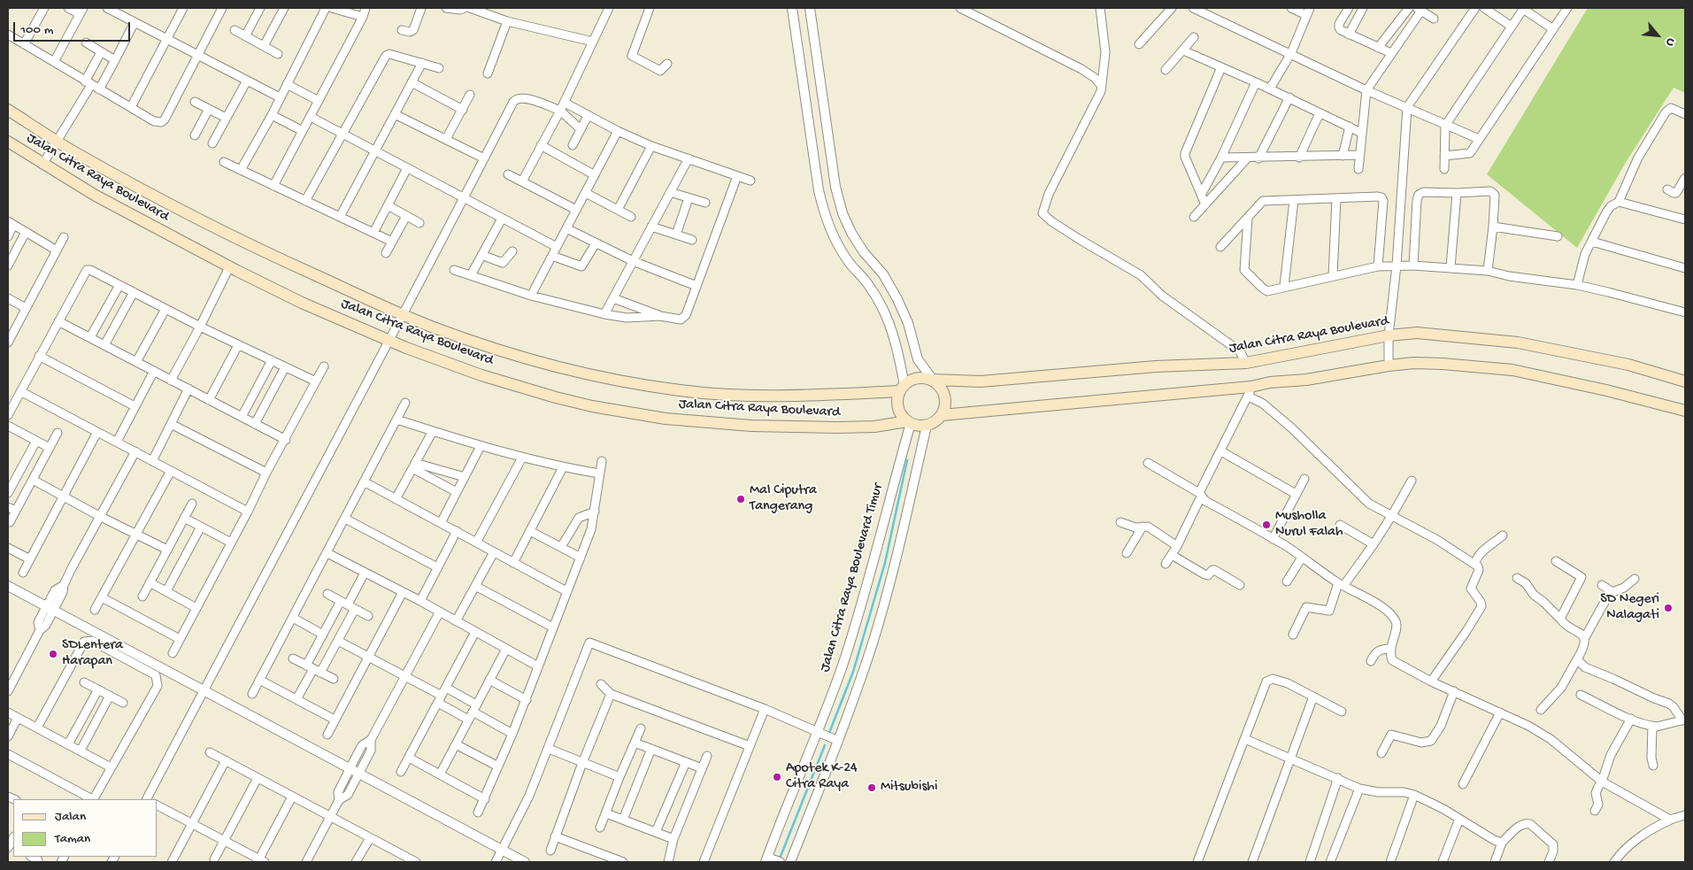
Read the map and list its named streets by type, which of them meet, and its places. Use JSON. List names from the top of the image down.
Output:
{
  "streets": {
    "main road": ["Jalan Citra Raya Boulevard"],
    "street": ["Jalan Citra Raya Boulevard Timur"]
  },
  "crossings": [
    ["Jalan Citra Raya Boulevard", "Jalan Citra Raya Boulevard Timur"]
  ],
  "places": [
    "Mal Ciputra Tangerang",
    "Musholla Nurul Falah",
    "SD Negeri Nalagati",
    "SDLentera Harapan",
    "Apotek K-24 Citra Raya",
    "Mitsubishi"
  ],
  "legend": ["Jalan", "Taman"],
  "scale_bar": "100 m",
  "north": "bottom right"
}
